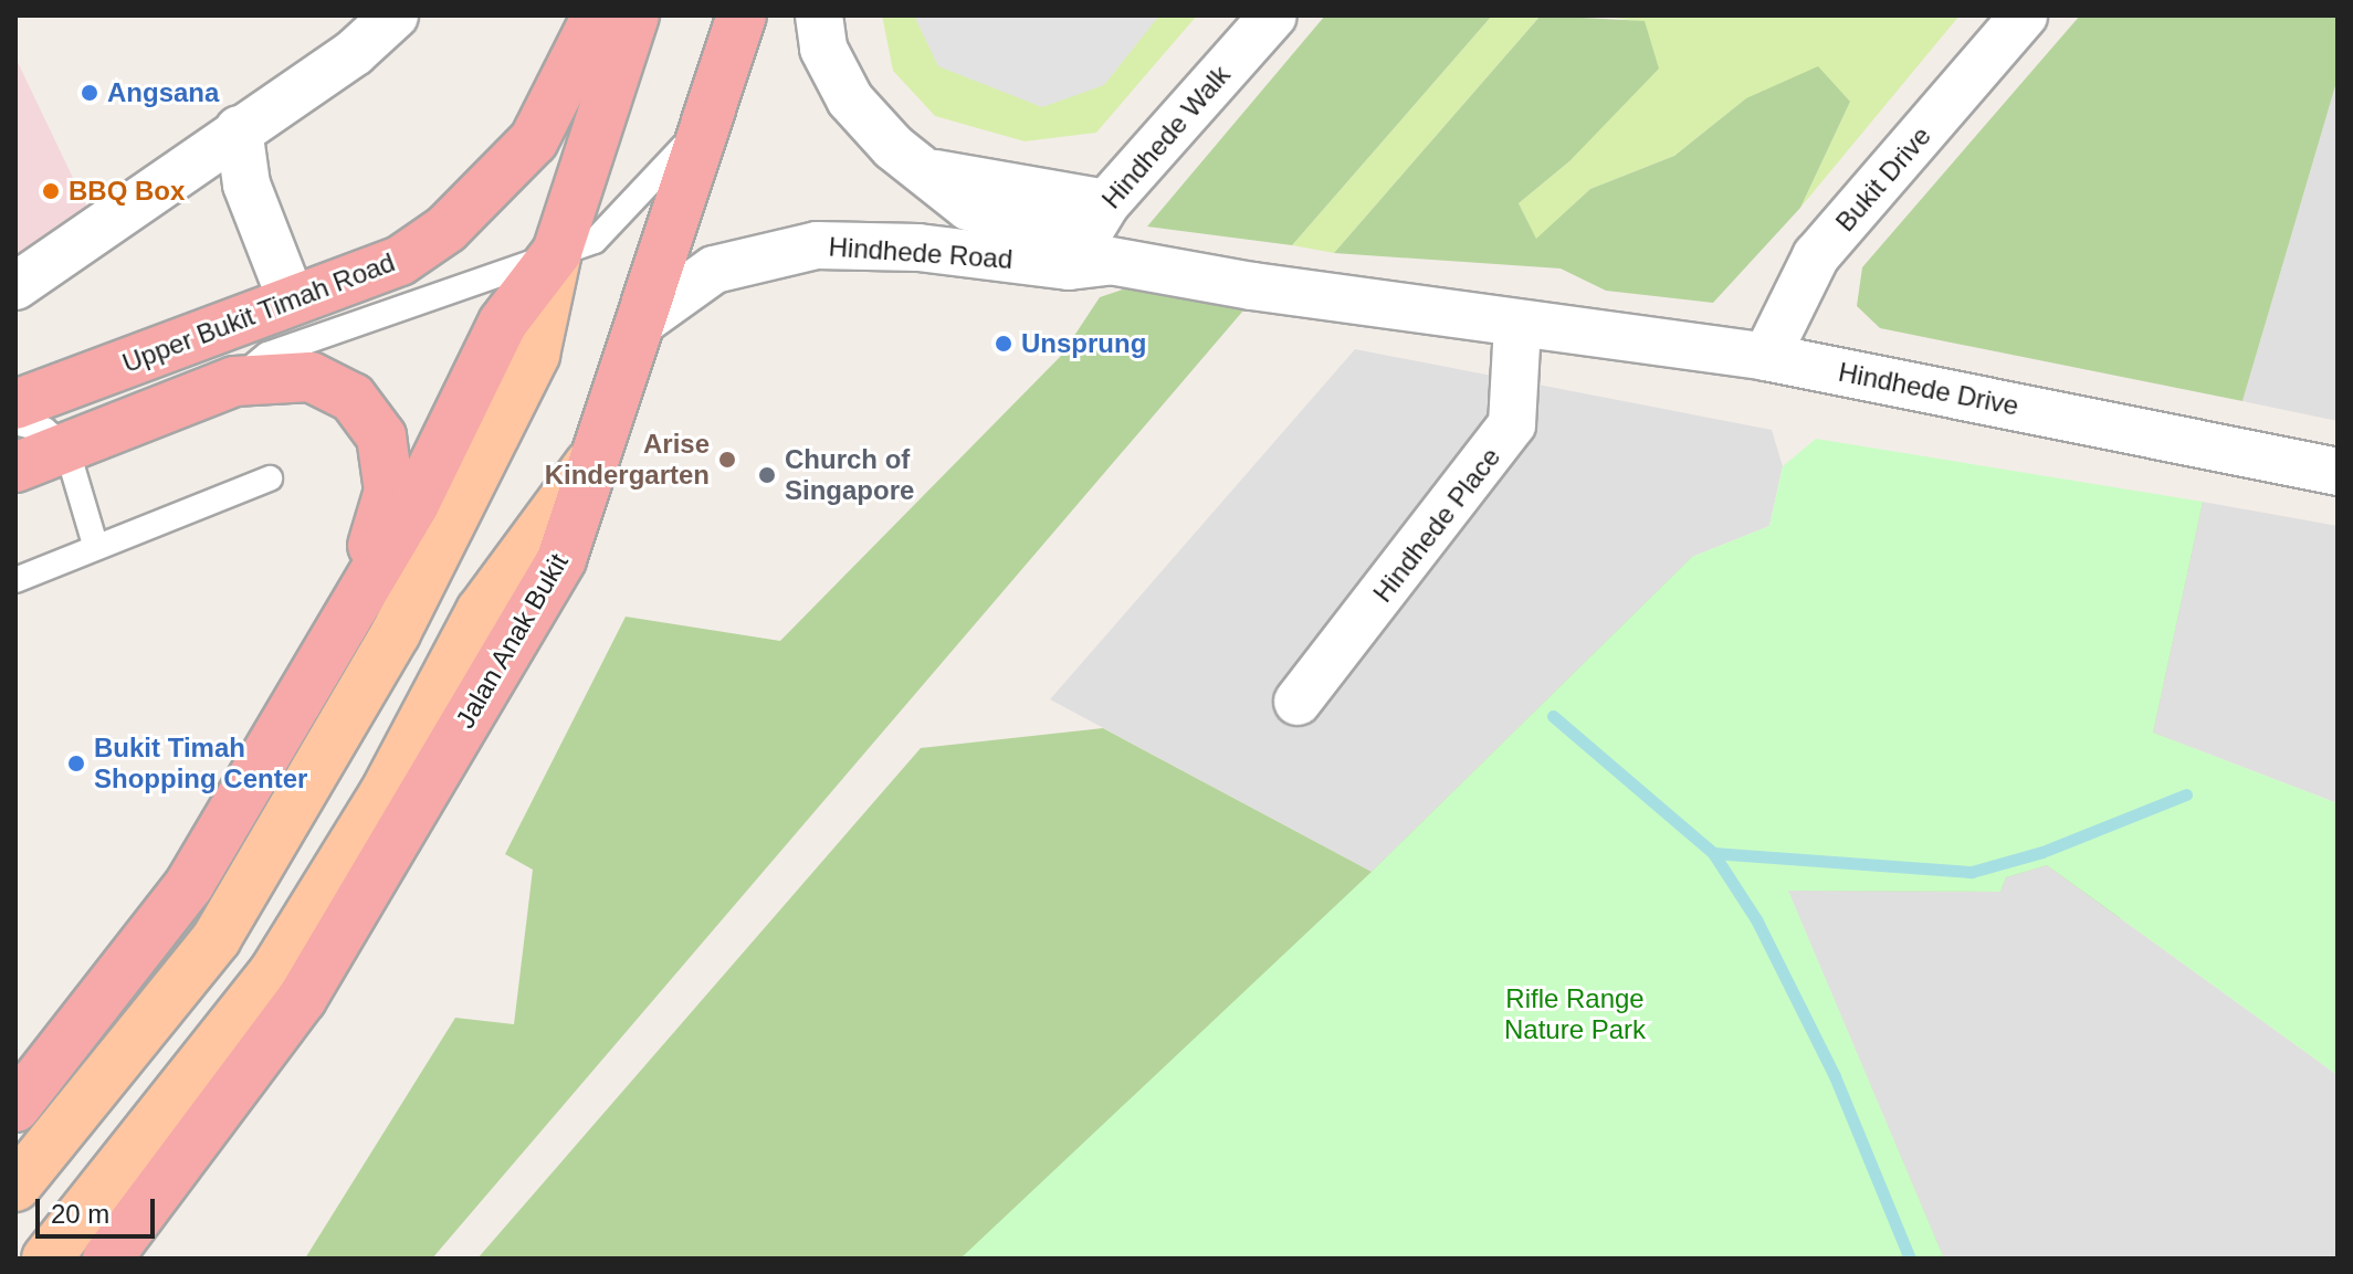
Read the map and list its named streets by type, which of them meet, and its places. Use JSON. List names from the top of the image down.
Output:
{
  "streets": {
    "highway": ["Upper Bukit Timah Road", "Jalan Anak Bukit"],
    "street": [
      "Hindhede Walk",
      "Bukit Drive",
      "Hindhede Road",
      "Hindhede Drive",
      "Hindhede Place"
    ]
  },
  "crossings": [
    ["Hindhede Walk", "Hindhede Road"],
    ["Bukit Drive", "Hindhede Drive"],
    ["Hindhede Road", "Hindhede Drive"],
    ["Hindhede Road", "Hindhede Place"],
    ["Hindhede Drive", "Hindhede Place"]
  ],
  "parks": ["Rifle Range Nature Park"],
  "places": [
    "Angsana",
    "BBQ Box",
    "Unsprung",
    "Arise Kindergarten",
    "Church of Singapore",
    "Bukit Timah Shopping Center"
  ],
  "scale_bar": "20 m"
}
